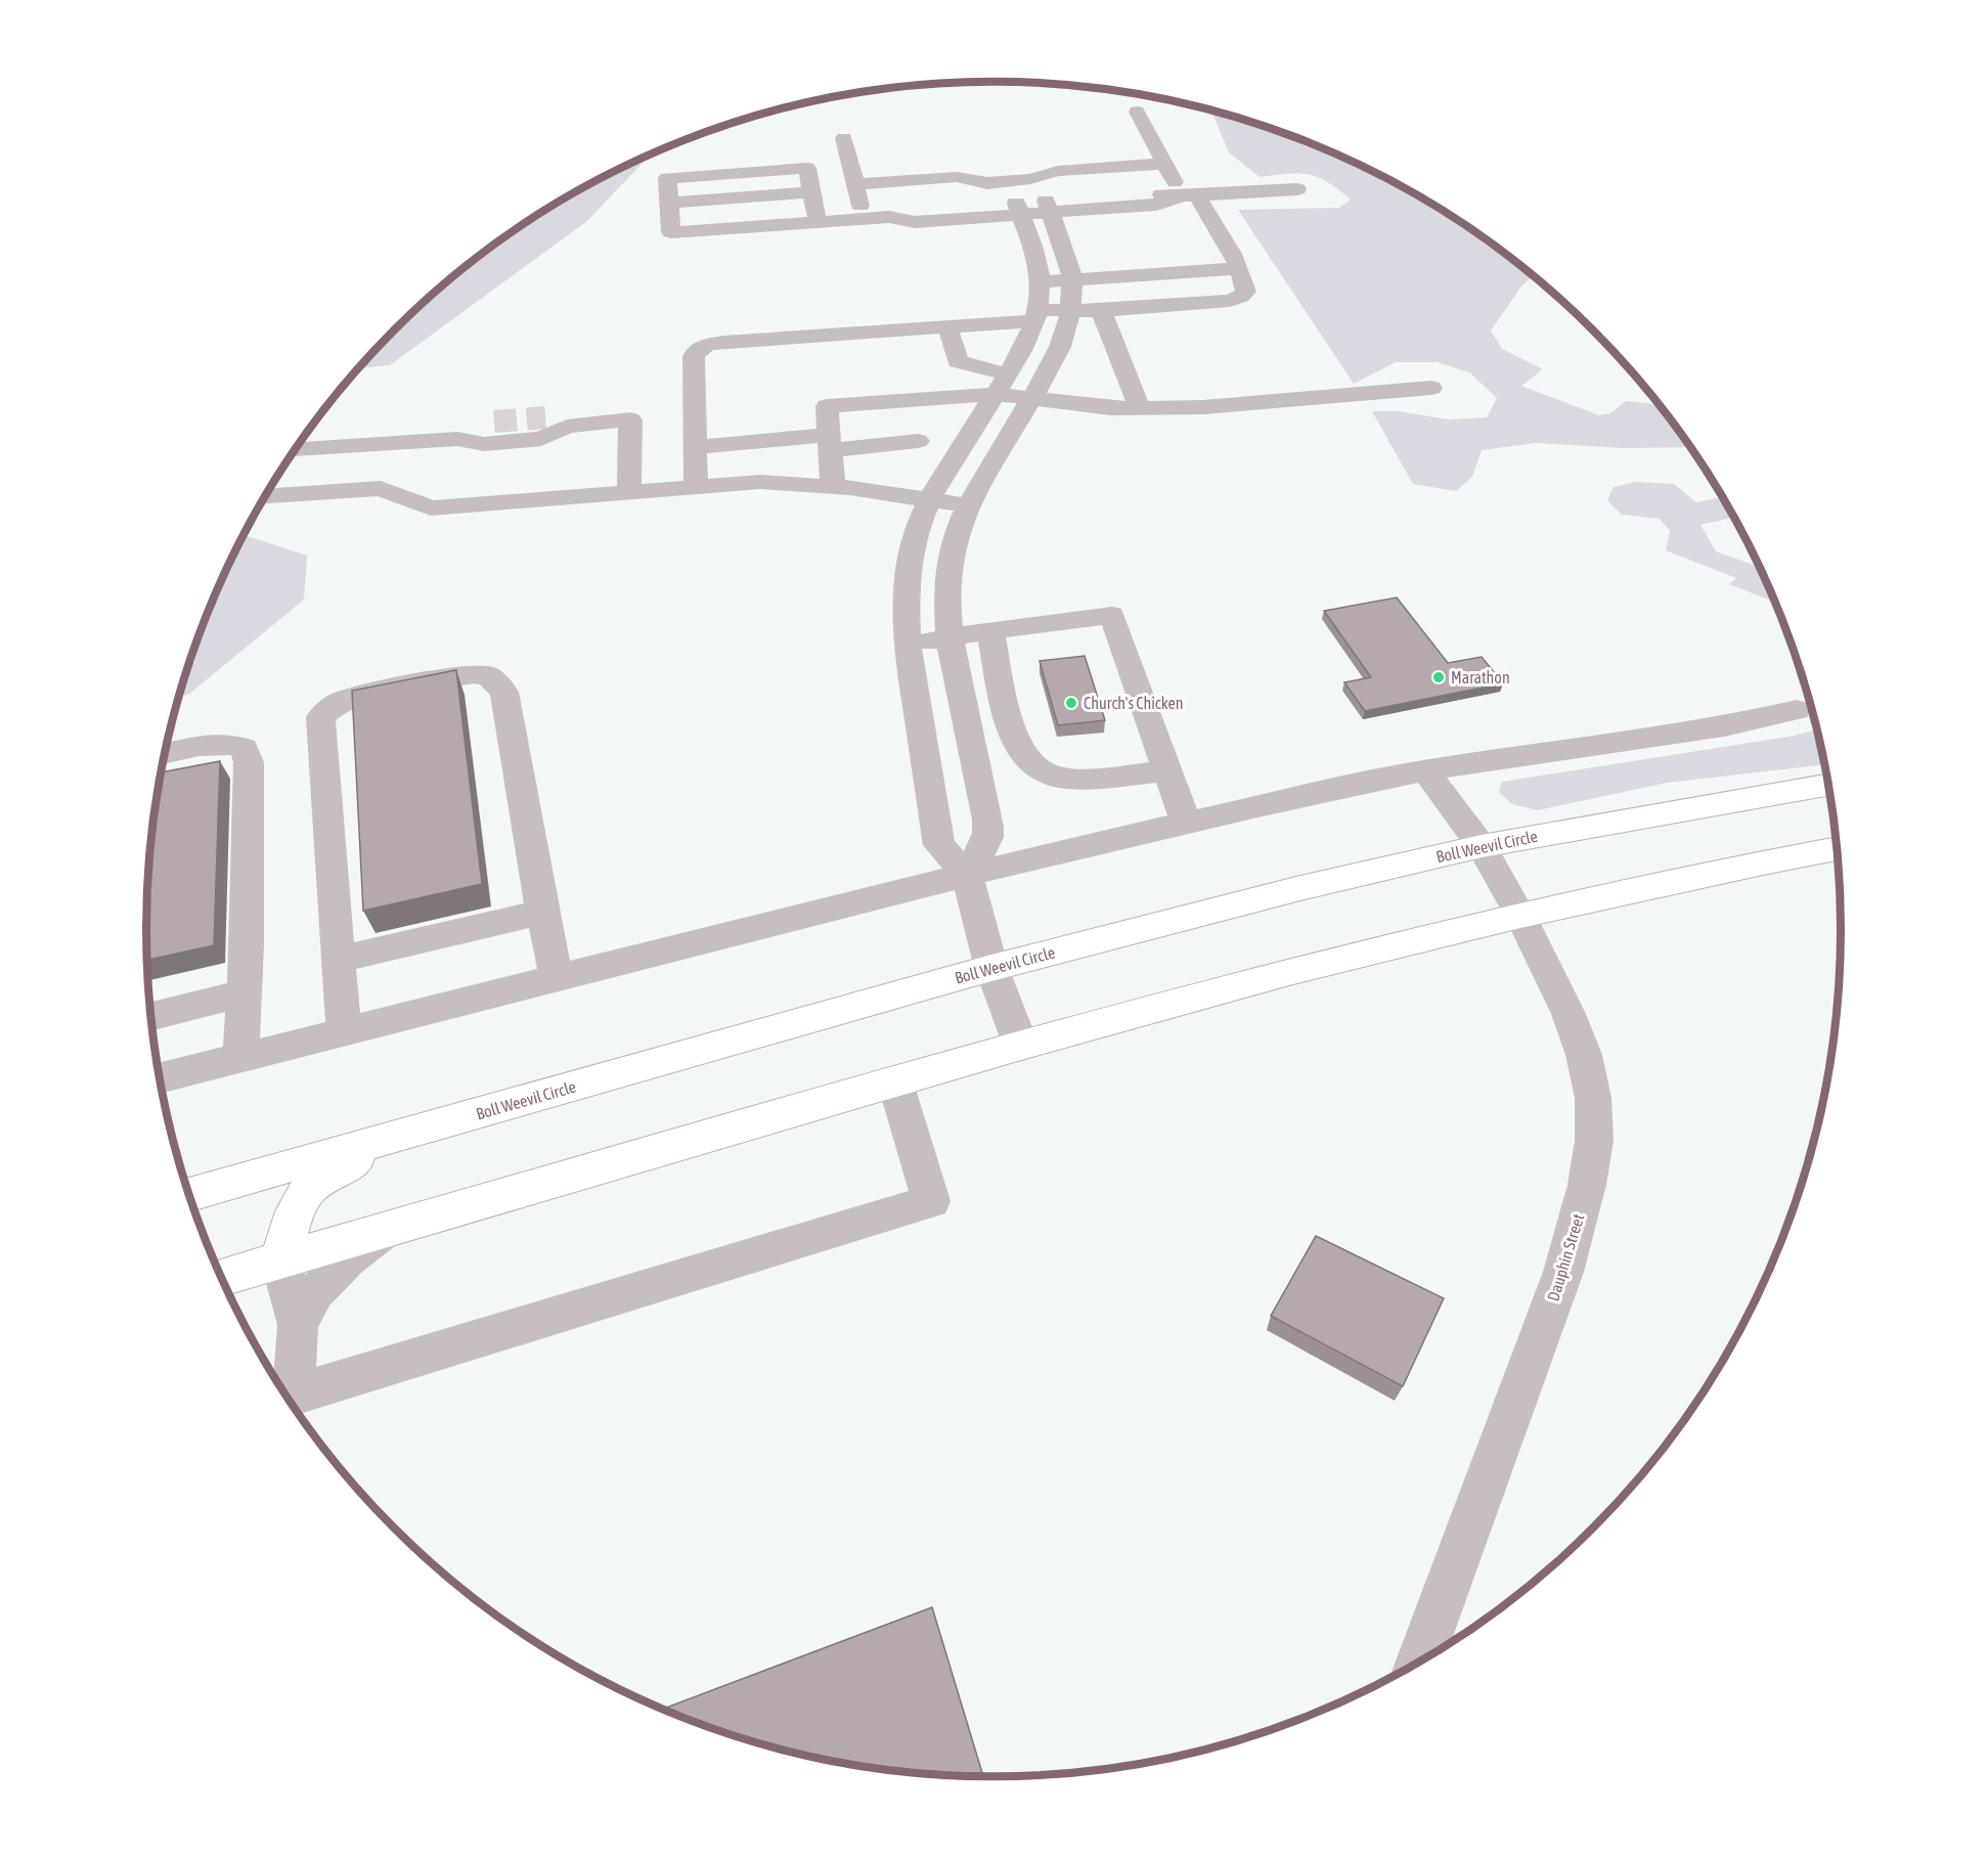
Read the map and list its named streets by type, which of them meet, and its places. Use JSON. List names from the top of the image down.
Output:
{
  "streets": {
    "highway": ["Boll Weevil Circle"],
    "street": ["Dauphin Street"]
  },
  "crossings": [
    ["Boll Weevil Circle", "Dauphin Street"]
  ],
  "places": ["Marathon", "Church's Chicken"]
}
